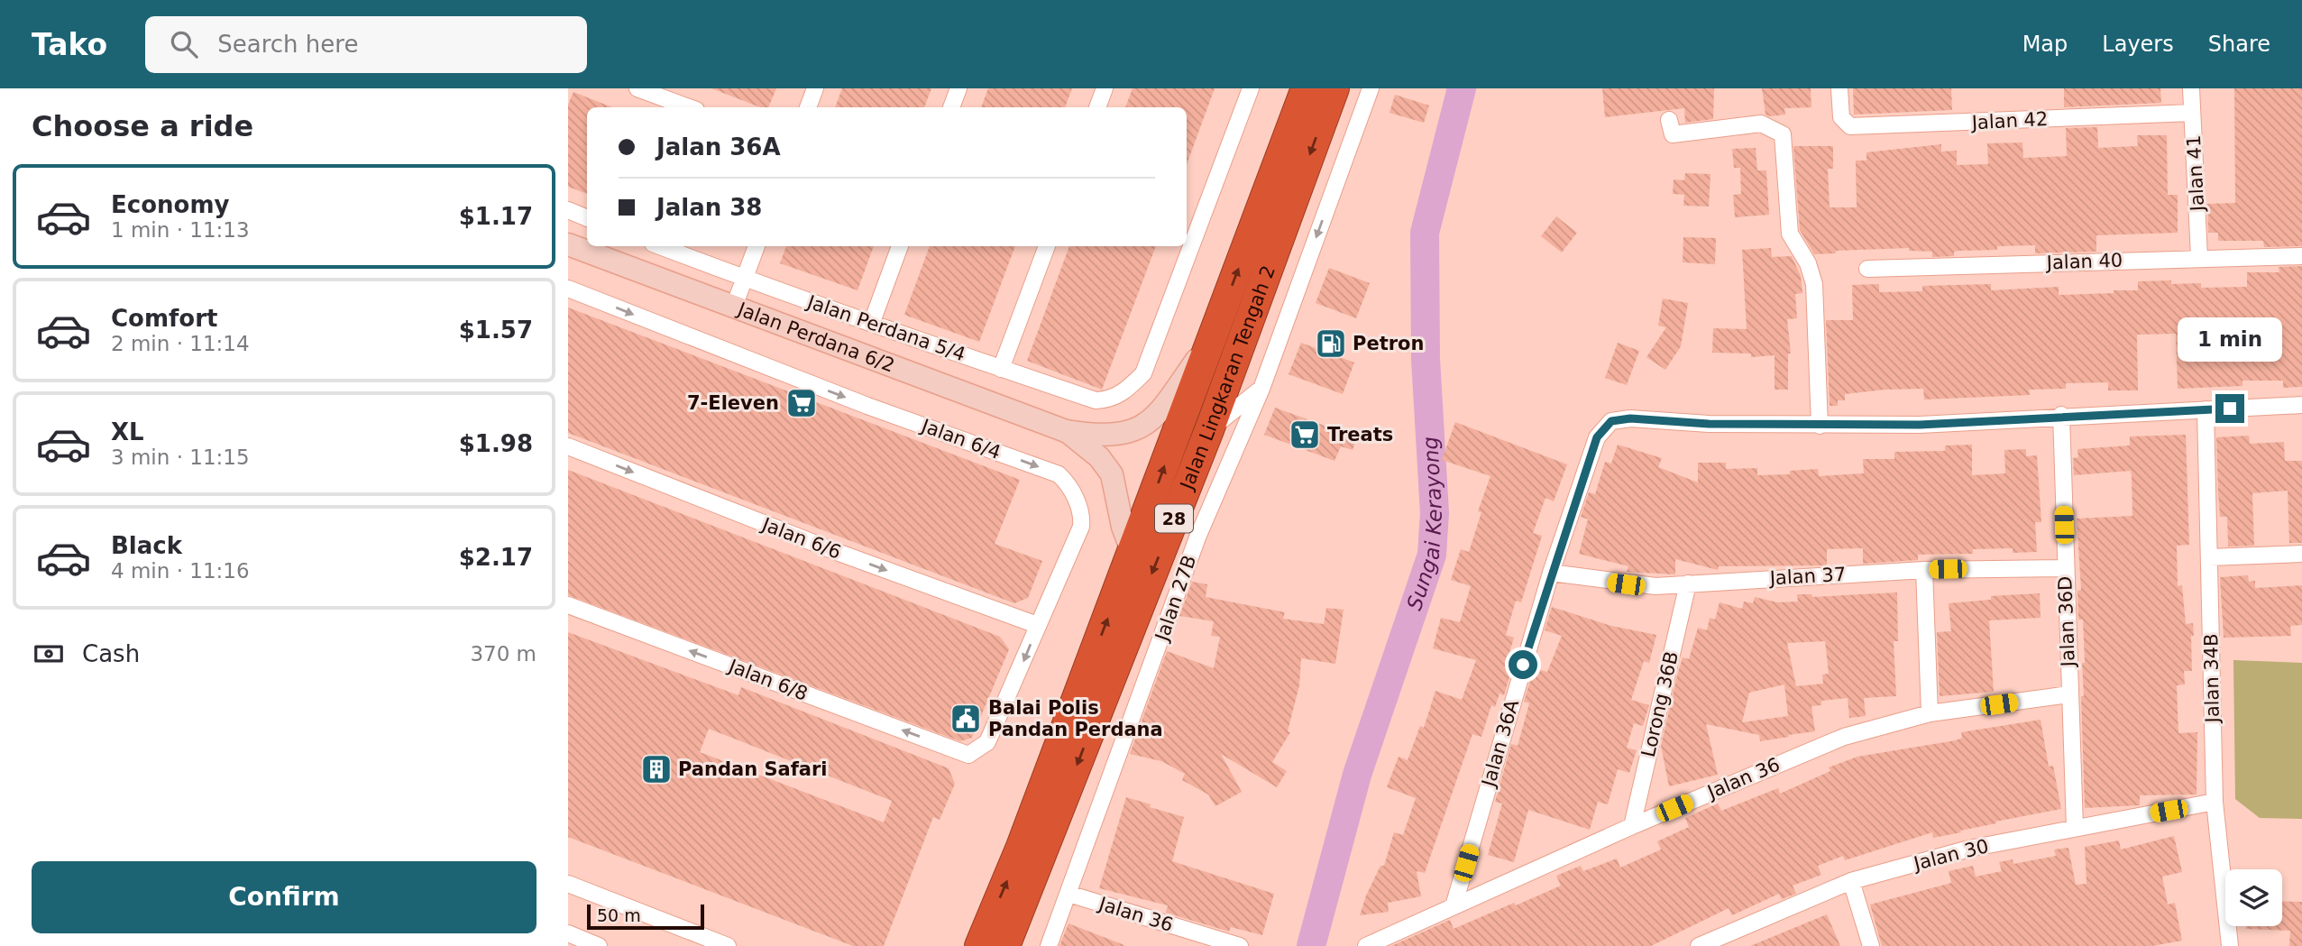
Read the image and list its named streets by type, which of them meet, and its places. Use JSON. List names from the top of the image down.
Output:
{
  "streets": {
    "highway": ["Jalan Lingkaran Tengah 2", "28"],
    "street": [
      "Jalan 42",
      "Jalan 41",
      "Jalan 40",
      "Jalan Perdana 5/4",
      "Jalan Perdana 6/2",
      "Jalan 6/4",
      "Jalan 6/6",
      "Jalan 37",
      "Jalan 27B",
      "Jalan 36D",
      "Jalan 34B",
      "Jalan 6/8",
      "Lorong 36B",
      "Jalan 36A",
      "Jalan 36",
      "Jalan 30"
    ]
  },
  "crossings": [
    ["Jalan 42", "Jalan 41"],
    ["Jalan 41", "Jalan 40"],
    ["Jalan Perdana 6/2", "Jalan Lingkaran Tengah 2"],
    ["Jalan 6/4", "Jalan 6/6"],
    ["Jalan 6/4", "Jalan 6/8"],
    ["Jalan 37", "Jalan 36D"],
    ["Jalan 37", "Lorong 36B"],
    ["Jalan 37", "Jalan 36A"],
    ["Jalan 27B", "Jalan 36"],
    ["Jalan 36D", "Jalan 36"],
    ["Jalan 36D", "Jalan 30"],
    ["Jalan 34B", "Jalan 30"],
    ["Lorong 36B", "Jalan 36"],
    ["Jalan 36A", "Jalan 36"]
  ],
  "one_way": ["Jalan 6/6", "Jalan 6/8"],
  "water": ["Sungai Kerayong"],
  "places": {
    "fuel station": ["Petron"],
    "supermarket": ["7-Eleven", "Treats"],
    "public building": ["Balai Polis Pandan Perdana"],
    "building": ["Pandan Safari"]
  },
  "scale_bar": "50 m",
  "page": {
    "header": "Tako",
    "search": "Search here",
    "nav": ["Map", "Layers", "Share"],
    "heading": "Choose a ride",
    "banner": ["Jalan 36A", "Jalan 38"],
    "list": [
      {
        "name": "Economy",
        "note": "1 min · 11:13",
        "value": "$1.17"
      },
      {
        "name": "Comfort",
        "note": "2 min · 11:14",
        "value": "$1.57"
      },
      {
        "name": "XL",
        "note": "3 min · 11:15",
        "value": "$1.98"
      },
      {
        "name": "Black",
        "note": "4 min · 11:16",
        "value": "$2.17"
      }
    ],
    "bubble": "1 min",
    "pay": ["Cash", "370 m"],
    "buttons": "Confirm",
    "scale": "50 m"
  }
}
